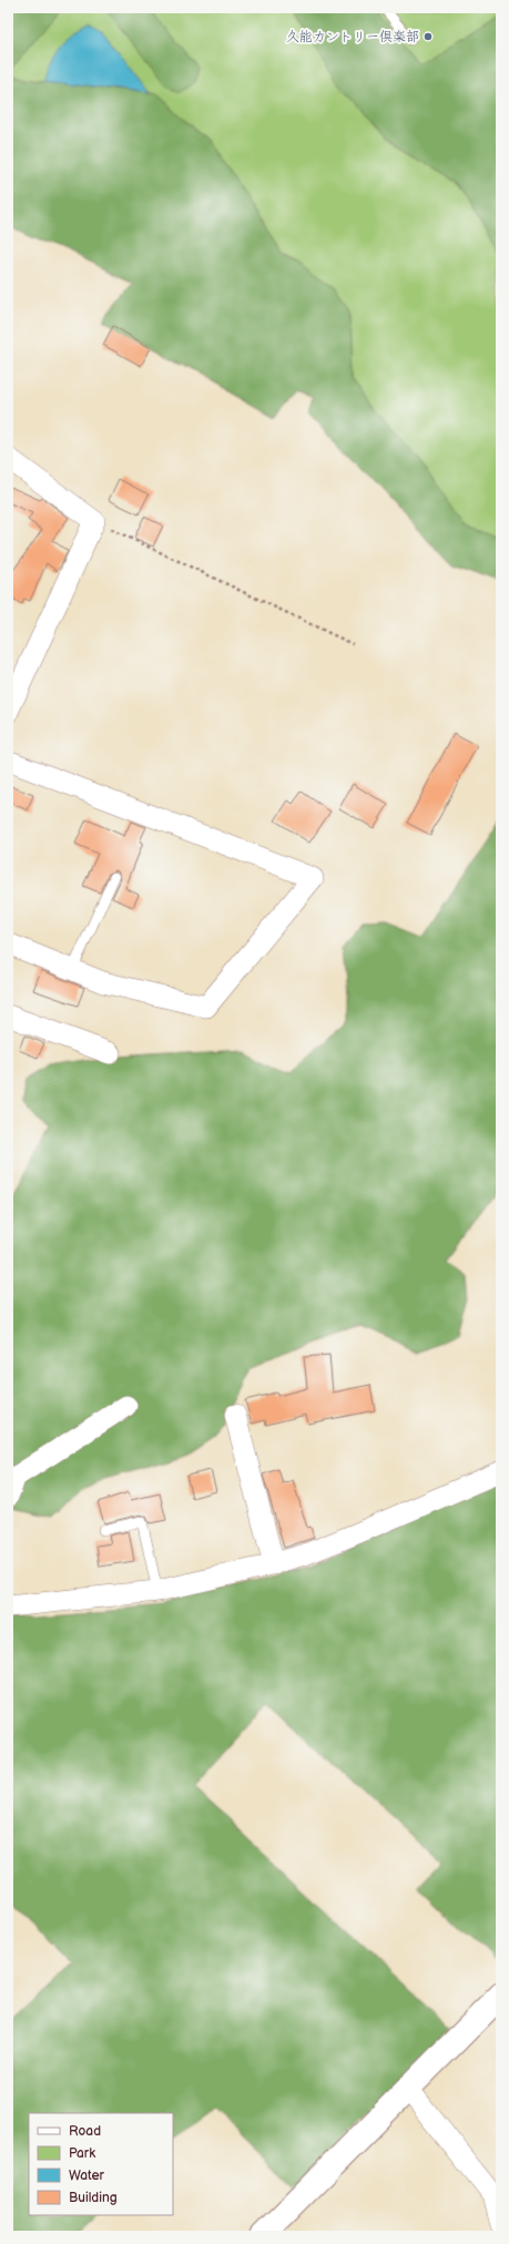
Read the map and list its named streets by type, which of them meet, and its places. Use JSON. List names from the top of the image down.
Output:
{
  "places": ["久能カントリー倶楽部"],
  "legend": [
    "Road",
    "Park",
    "Water",
    "Building"
  ]
}
